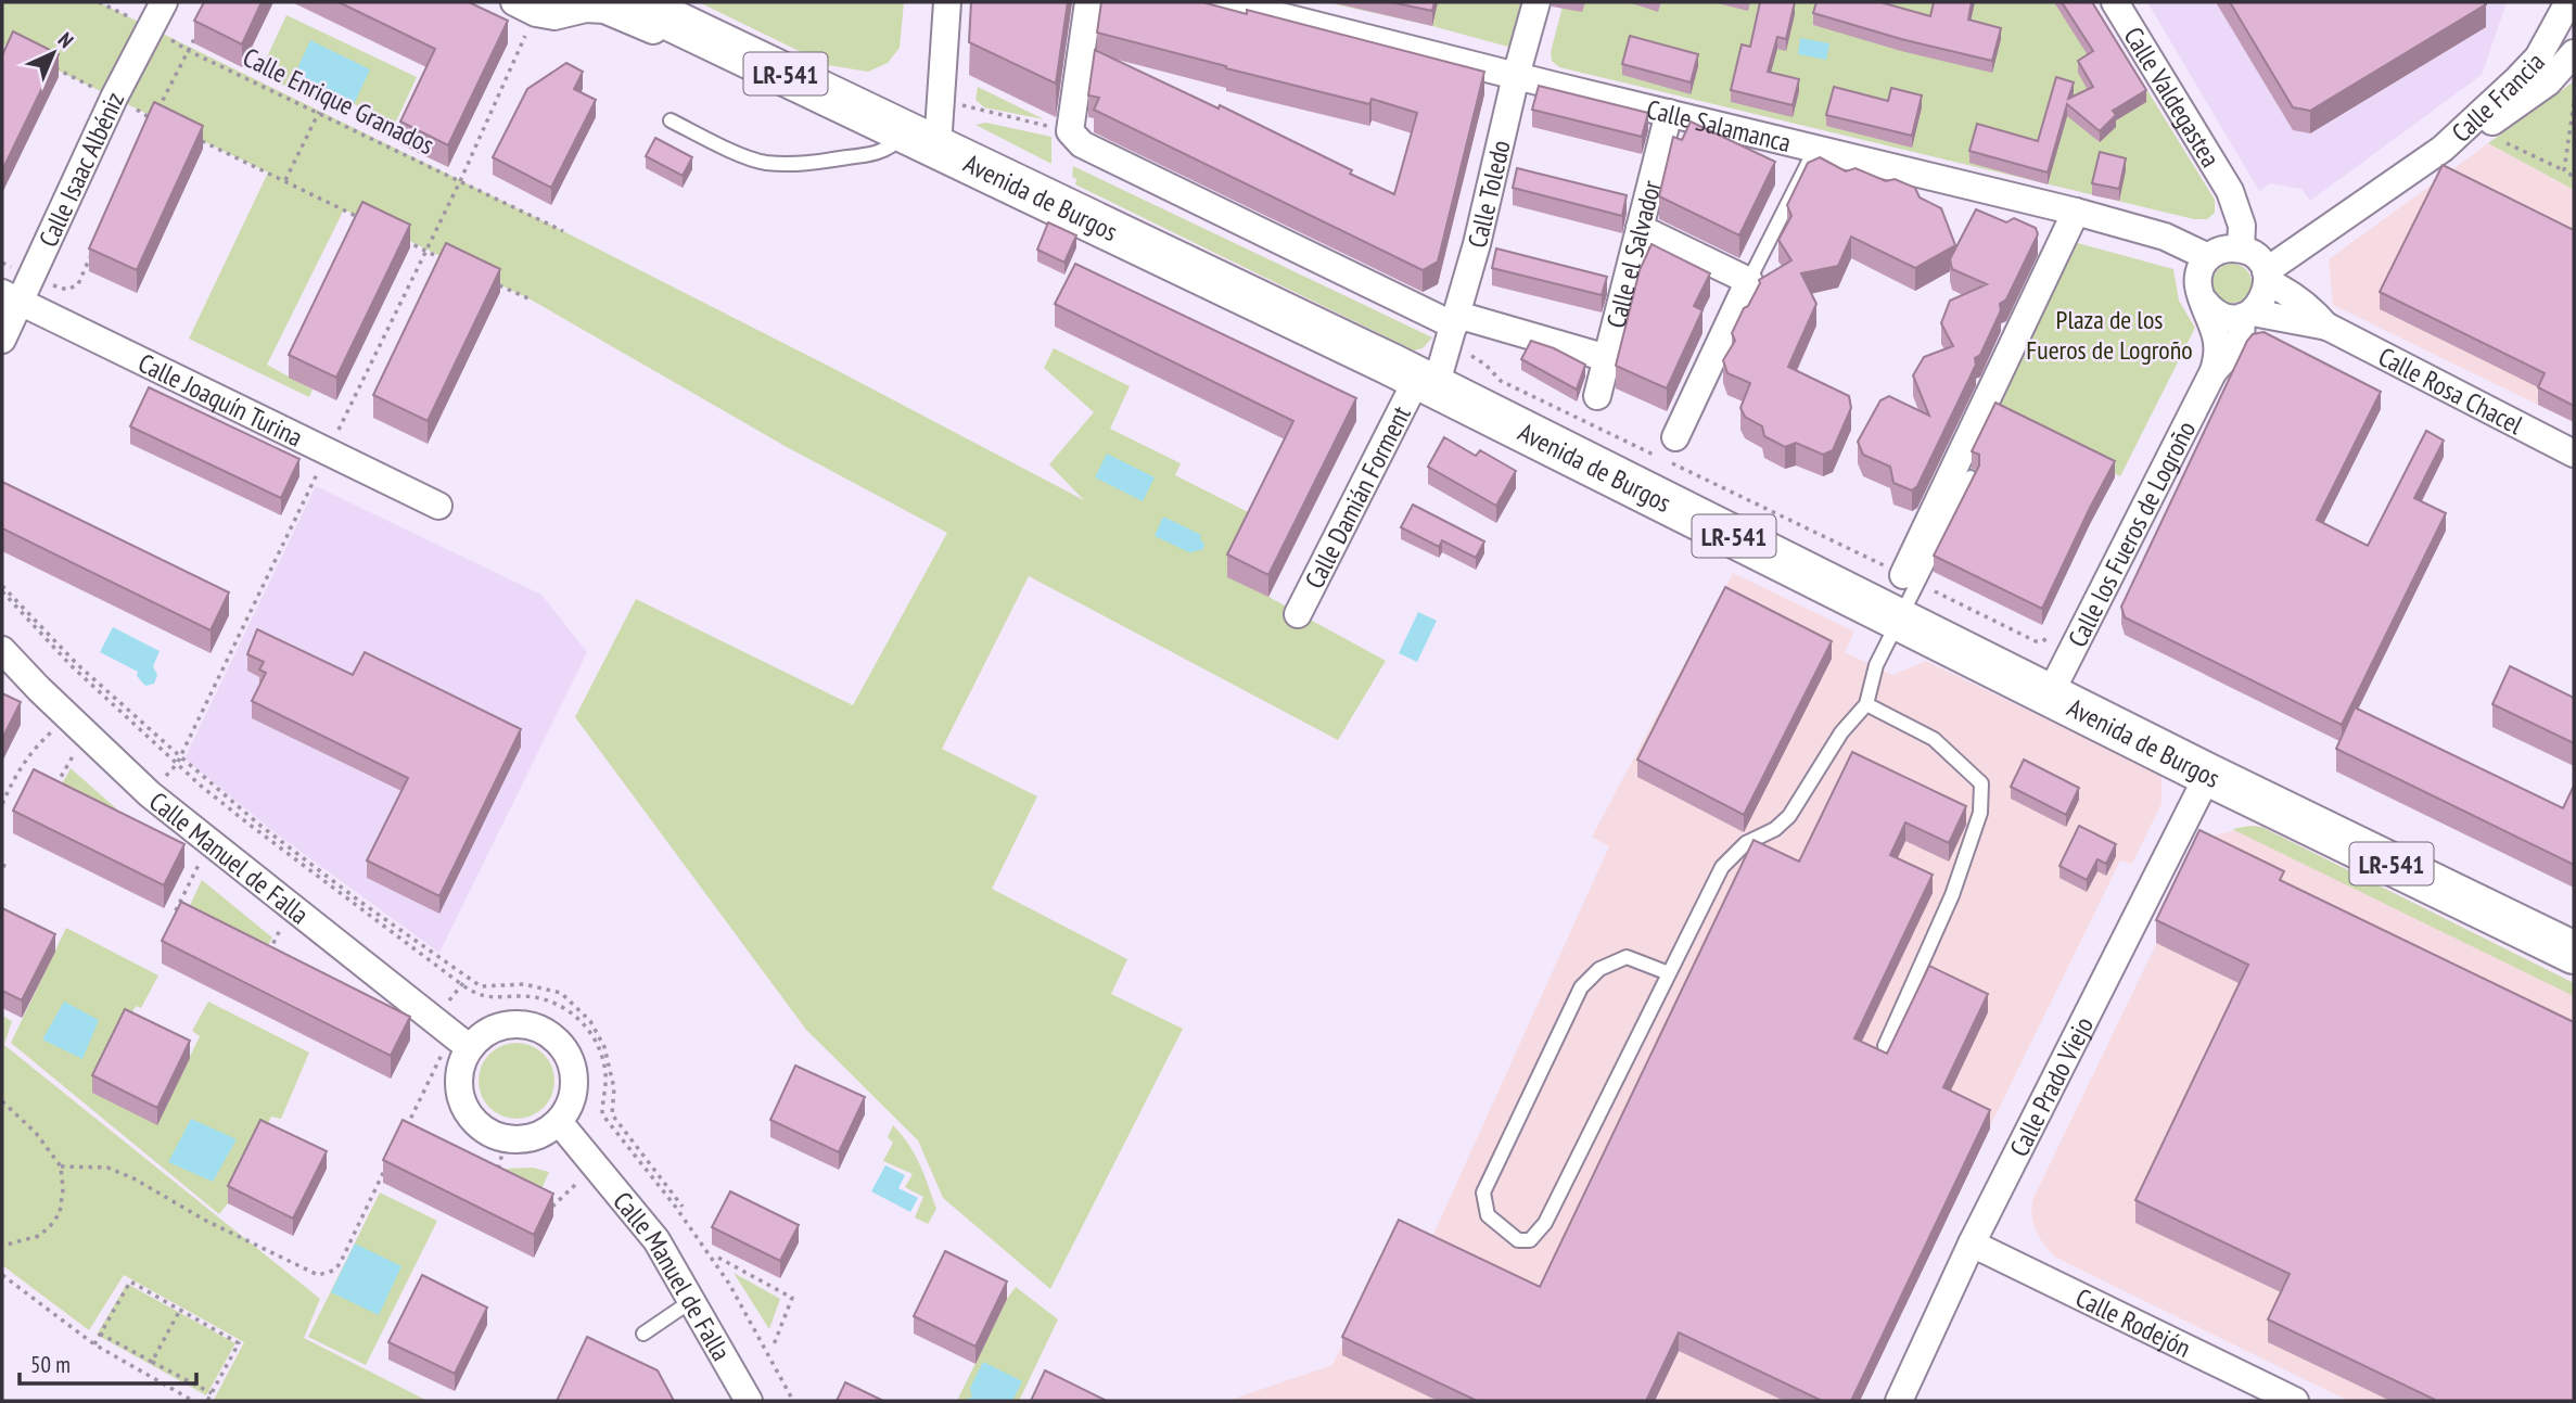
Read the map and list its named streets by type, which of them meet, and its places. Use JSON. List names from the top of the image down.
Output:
{
  "streets": {
    "main road": ["LR-541", "Avenida de Burgos"],
    "street": [
      "Calle Francia",
      "Calle Valdegastea",
      "Calle Salamanca",
      "Calle Isaac Albéniz",
      "Calle Toledo",
      "Calle el Salvador",
      "Calle Rosa Chacel",
      "Calle Joaquín Turina",
      "Calle Damián Forment",
      "Calle los Fueros de Logroño",
      "Calle Manuel de Falla",
      "Calle Prado Viejo",
      "Calle Rodejón"
    ],
    "path": ["Calle Enrique Granados"]
  },
  "crossings": [
    ["Calle Francia", "Calle Valdegastea"],
    ["Calle Francia", "Calle Salamanca"],
    ["Calle Francia", "Calle Rosa Chacel"],
    ["Calle Francia", "Calle los Fueros de Logroño"],
    ["Calle Valdegastea", "Calle Salamanca"],
    ["Calle Valdegastea", "Calle Rosa Chacel"],
    ["Calle Valdegastea", "Calle los Fueros de Logroño"],
    ["Calle Enrique Granados", "Calle Isaac Albéniz"],
    ["Calle Salamanca", "Calle Toledo"],
    ["Calle Salamanca", "Calle el Salvador"],
    ["Calle Salamanca", "Calle Rosa Chacel"],
    ["Calle Salamanca", "Calle los Fueros de Logroño"],
    ["Calle Isaac Albéniz", "Calle Joaquín Turina"],
    ["Calle Toledo", "Avenida de Burgos"],
    ["Calle Toledo", "Calle Damián Forment"],
    ["Avenida de Burgos", "Calle Damián Forment"],
    ["Avenida de Burgos", "Calle los Fueros de Logroño"],
    ["Avenida de Burgos", "Calle Prado Viejo"],
    ["Calle Rosa Chacel", "Calle los Fueros de Logroño"],
    ["Calle Prado Viejo", "Calle Rodejón"]
  ],
  "parks": ["Plaza de los Fueros de Logroño"],
  "scale_bar": "50 m",
  "north": "top right"
}
